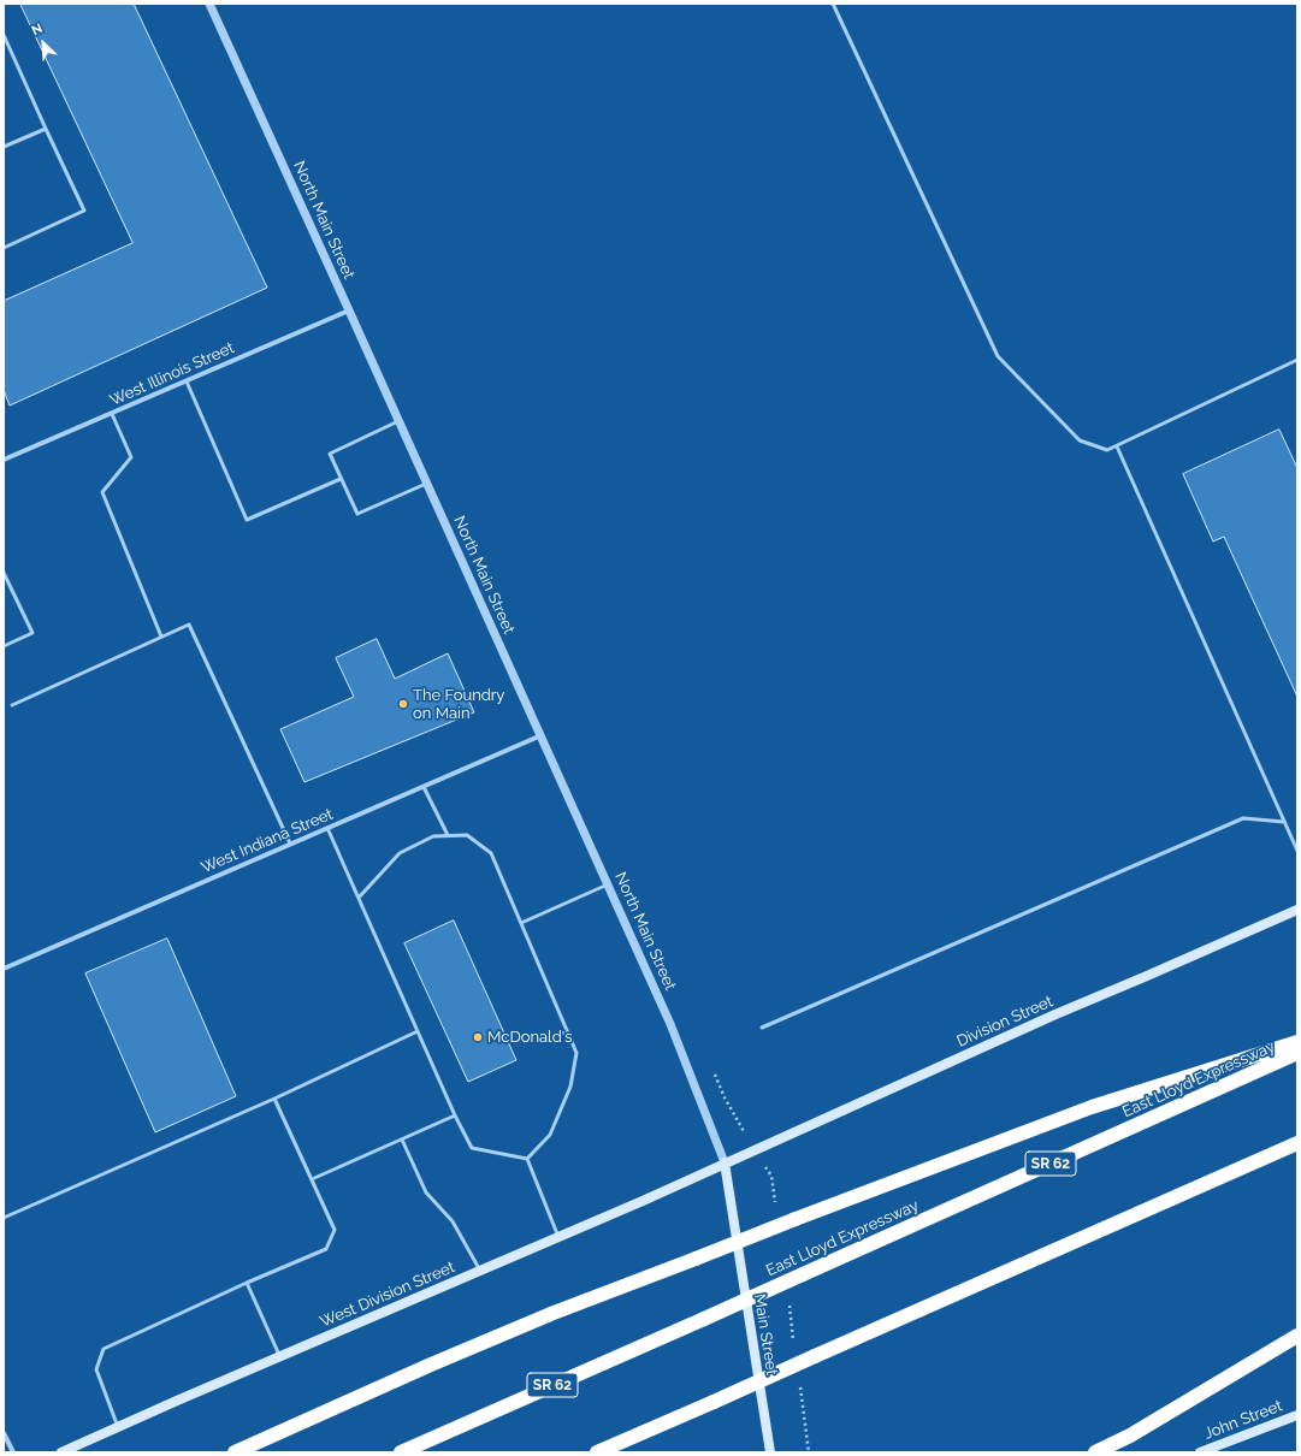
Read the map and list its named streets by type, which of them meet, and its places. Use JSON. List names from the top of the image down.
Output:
{
  "streets": {
    "highway": ["East Lloyd Expressway", "SR 62"],
    "main road": [
      "Division Street",
      "West Division Street",
      "Main Street",
      "John Street"
    ],
    "street": ["North Main Street", "West Illinois Street", "West Indiana Street"]
  },
  "crossings": [
    ["North Main Street", "West Illinois Street"],
    ["North Main Street", "West Indiana Street"],
    ["North Main Street", "Division Street"],
    ["North Main Street", "West Division Street"],
    ["North Main Street", "Main Street"],
    ["Division Street", "West Division Street"],
    ["Division Street", "Main Street"],
    ["West Division Street", "Main Street"]
  ],
  "places": ["The Foundry on Main", "McDonald's"],
  "north": "top left"
}
